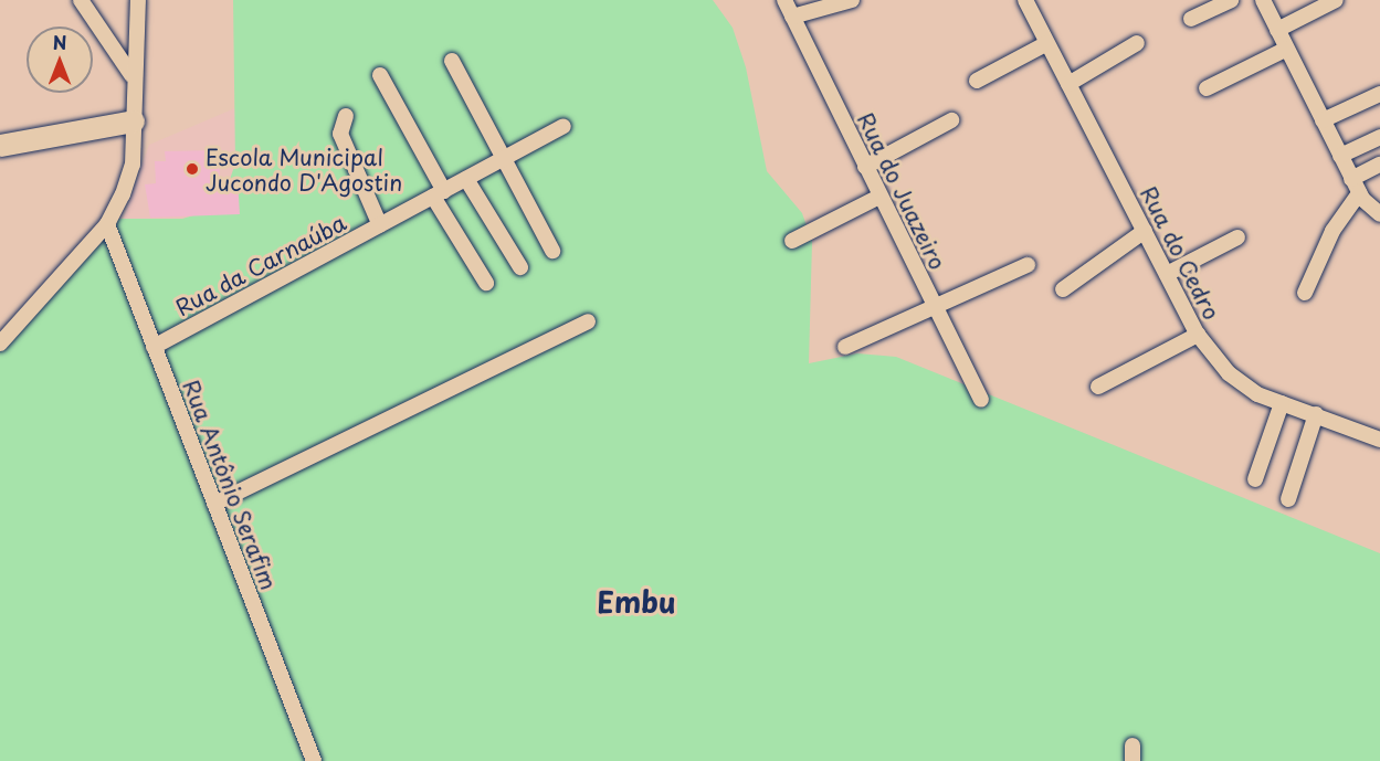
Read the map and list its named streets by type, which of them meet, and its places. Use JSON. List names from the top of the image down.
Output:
{
  "streets": {
    "street": [
      "Rua do Juazeiro",
      "Rua do Cedro",
      "Rua da Carnaúba",
      "Rua Antônio Serafim"
    ]
  },
  "crossings": [
    ["Rua da Carnaúba", "Rua Antônio Serafim"]
  ],
  "districts": ["Embu"],
  "places": ["Escola Municipal Jucondo D'Agostin"],
  "north": "top"
}
